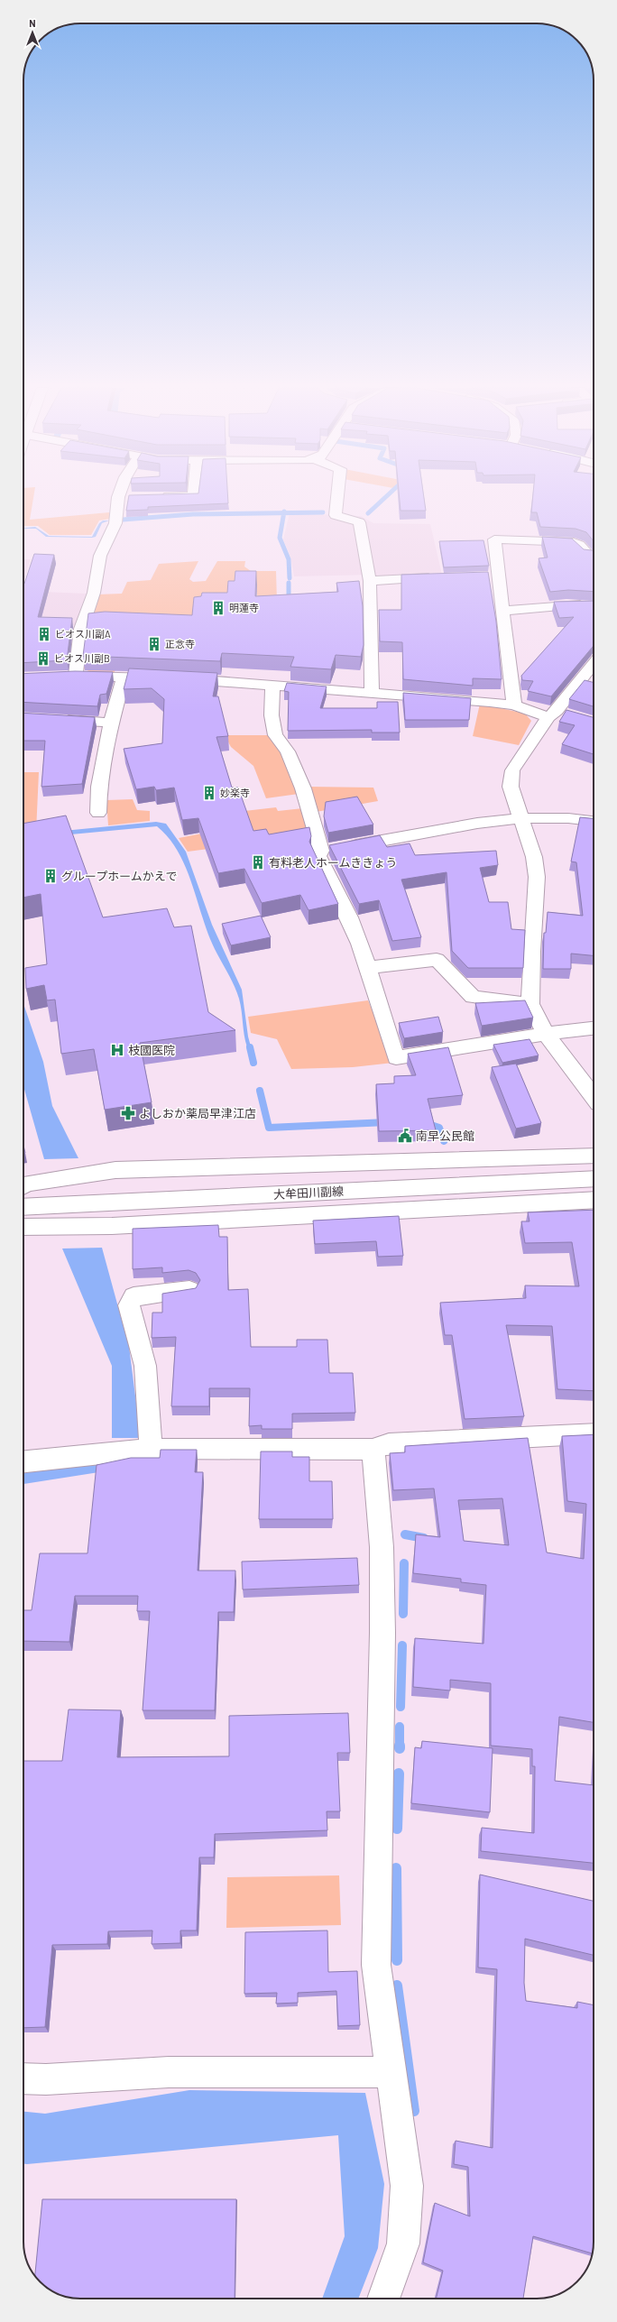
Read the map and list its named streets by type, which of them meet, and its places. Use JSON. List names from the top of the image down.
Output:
{
  "streets": {
    "main road": ["大牟田川副線"]
  },
  "places": {
    "building": [
      "明蓮寺",
      "ビオス川副A",
      "正念寺",
      "ビオス川副B",
      "妙楽寺",
      "有料老人ホームききょう",
      "グループホームかえで"
    ],
    "hospital": ["枝國医院"],
    "pharmacy": ["よしおか薬局早津江店"],
    "public building": ["南早公民館"]
  },
  "north": "top"
}
